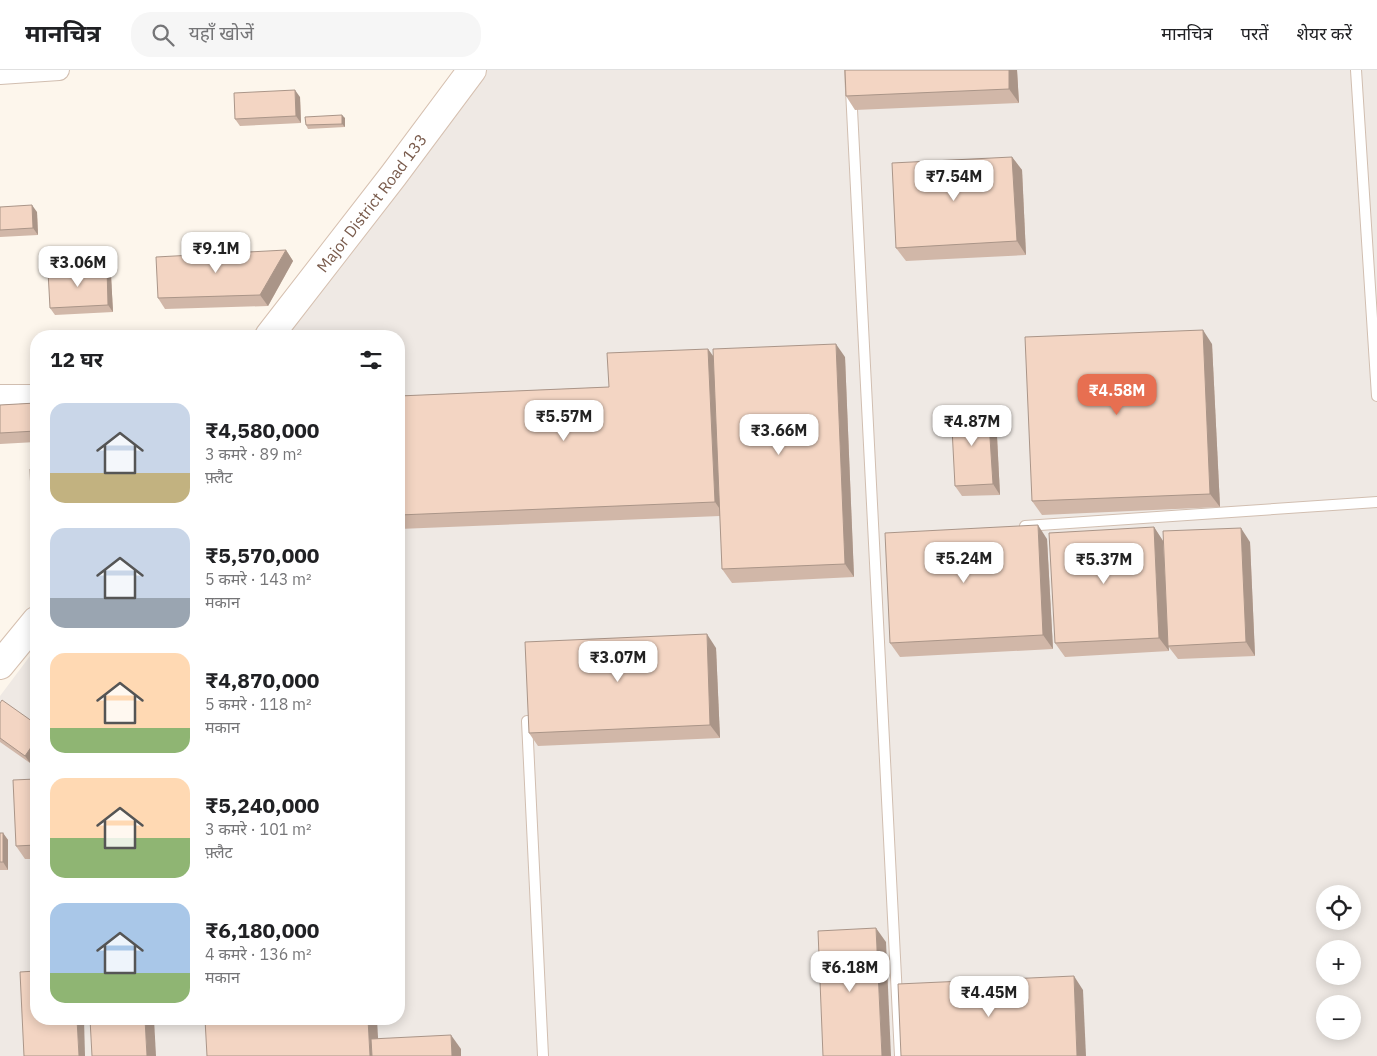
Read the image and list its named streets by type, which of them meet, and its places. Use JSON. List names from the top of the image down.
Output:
{
  "streets": {
    "main road": ["Major District Road 133"]
  },
  "page": {
    "header": "मानचित्र",
    "search": "यहाँ खोजें",
    "nav": ["मानचित्र", "परतें", "शेयर करें"],
    "price": [
      "₹7.54M",
      "₹9.1M",
      "₹3.06M",
      "₹4.58M",
      "₹5.57M",
      "₹4.87M",
      "₹3.66M",
      "₹5.24M",
      "₹5.37M",
      "₹3.07M",
      "₹6.18M",
      "₹4.45M"
    ],
    "heading": "12 घर",
    "list": [
      {
        "name": "₹4,580,000",
        "note": "3 कमरे · 89 m² · फ़्लैट"
      },
      {
        "name": "₹5,570,000",
        "note": "5 कमरे · 143 m² · मकान"
      },
      {
        "name": "₹4,870,000",
        "note": "5 कमरे · 118 m² · मकान"
      },
      {
        "name": "₹5,240,000",
        "note": "3 कमरे · 101 m² · फ़्लैट"
      },
      {
        "name": "₹6,180,000",
        "note": "4 कमरे · 136 m² · मकान"
      }
    ],
    "map_buttons": ["+", "−"]
  }
}
